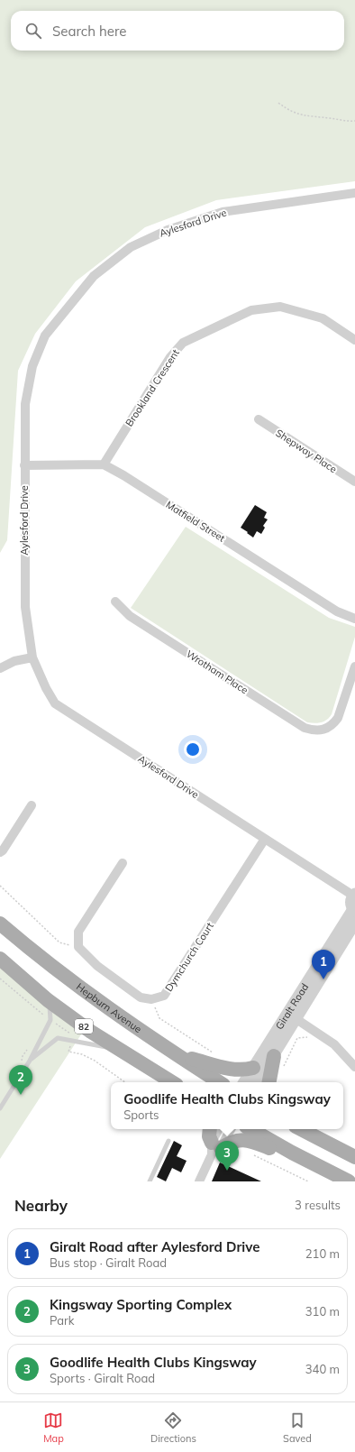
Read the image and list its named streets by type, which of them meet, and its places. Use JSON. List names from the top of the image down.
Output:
{
  "streets": {
    "main road": ["Hepburn Avenue", "82"],
    "street": [
      "Aylesford Drive",
      "Brookland Crescent",
      "Shepway Place",
      "Matfield Street",
      "Wrotham Place",
      "Dymchurch Court",
      "Giralt Road"
    ]
  },
  "crossings": [
    ["Aylesford Drive", "Matfield Street"],
    ["Aylesford Drive", "Dymchurch Court"],
    ["Brookland Crescent", "Matfield Street"]
  ],
  "page": {
    "search": "Search here",
    "pins": ["1", "2", "3"],
    "popup": ["Goodlife Health Clubs Kingsway", "Sports"],
    "heading": ["Nearby", "3 results"],
    "list": [
      {
        "mark": "1",
        "name": "Giralt Road after Aylesford Drive",
        "note": "Bus stop · Giralt Road",
        "value": "210 m"
      },
      {
        "mark": "2",
        "name": "Kingsway Sporting Complex",
        "note": "Park",
        "value": "310 m"
      },
      {
        "mark": "3",
        "name": "Goodlife Health Clubs Kingsway",
        "note": "Sports · Giralt Road",
        "value": "340 m"
      }
    ],
    "nav": ["Map", "Directions", "Saved"]
  }
}
